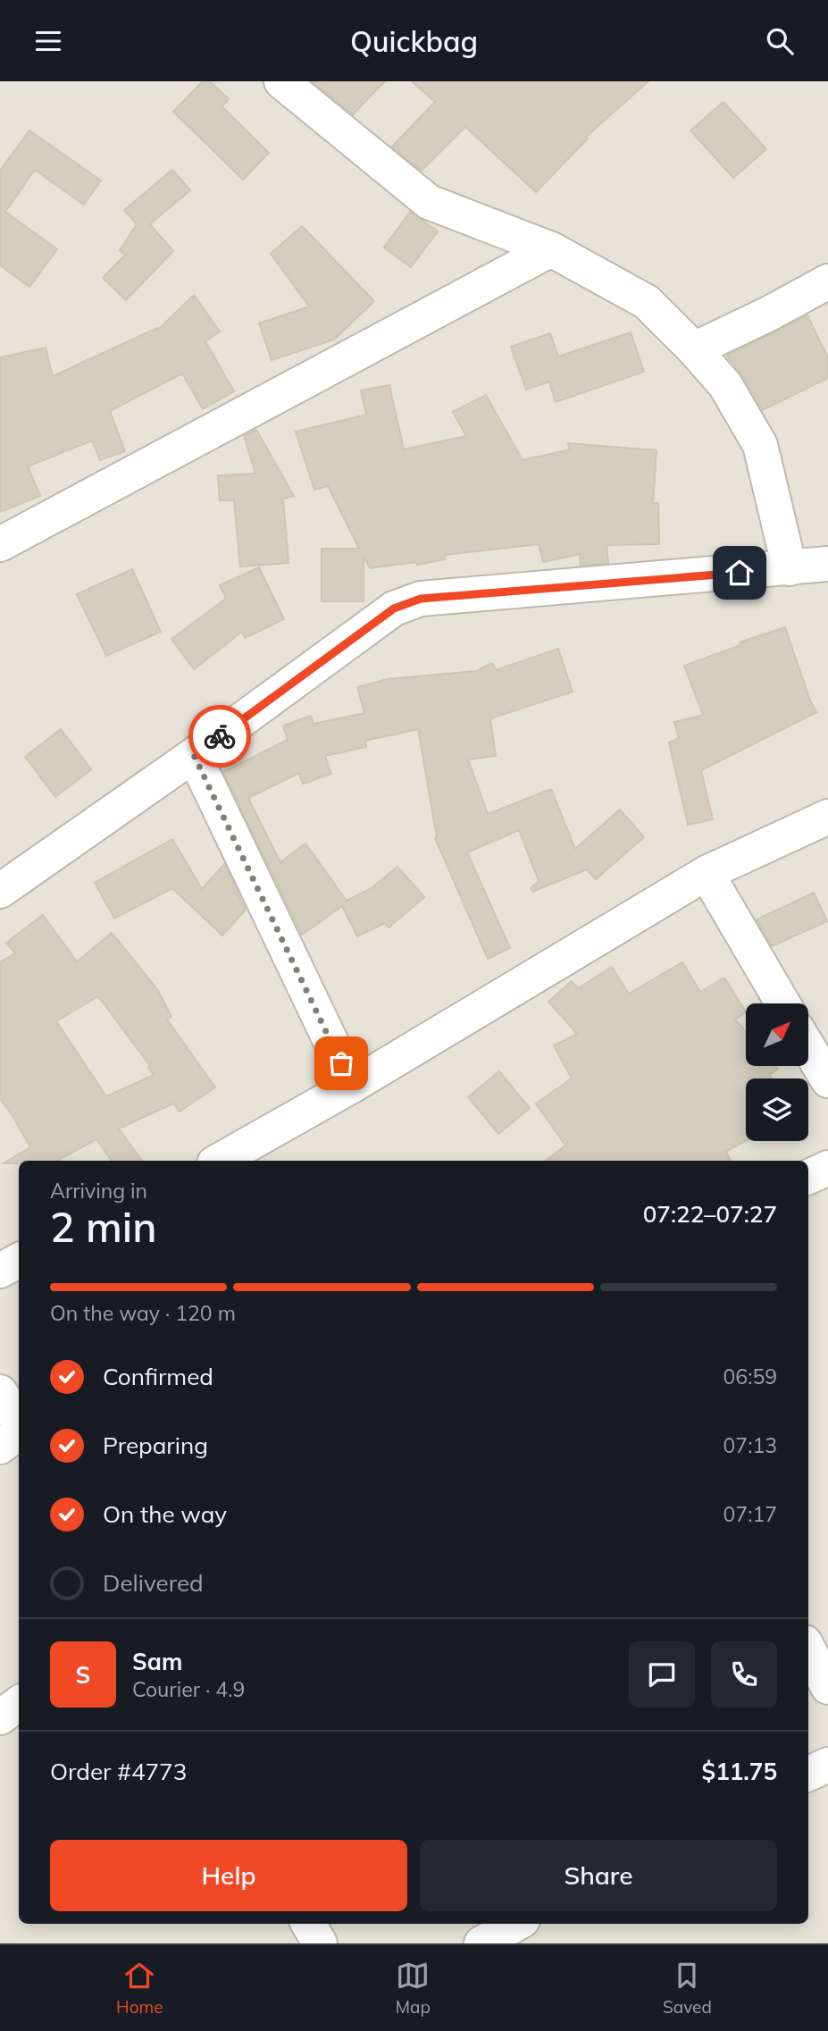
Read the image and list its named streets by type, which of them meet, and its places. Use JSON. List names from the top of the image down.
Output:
{
  "north": "top right",
  "page": {
    "header": "Quickbag",
    "heading": ["2 min", "Arriving in", "07:22–07:27"],
    "panel": [
      "Sam",
      "Courier · 4.9",
      "Order #4773",
      "$11.75"
    ],
    "bar": "On the way · 120 m",
    "list": [
      ["Confirmed", "06:59"],
      ["Preparing", "07:13"],
      ["On the way", "07:17"],
      "Delivered"
    ],
    "round": "S",
    "buttons": ["Help", "Share"],
    "tabs": ["Home", "Map", "Saved"]
  }
}
